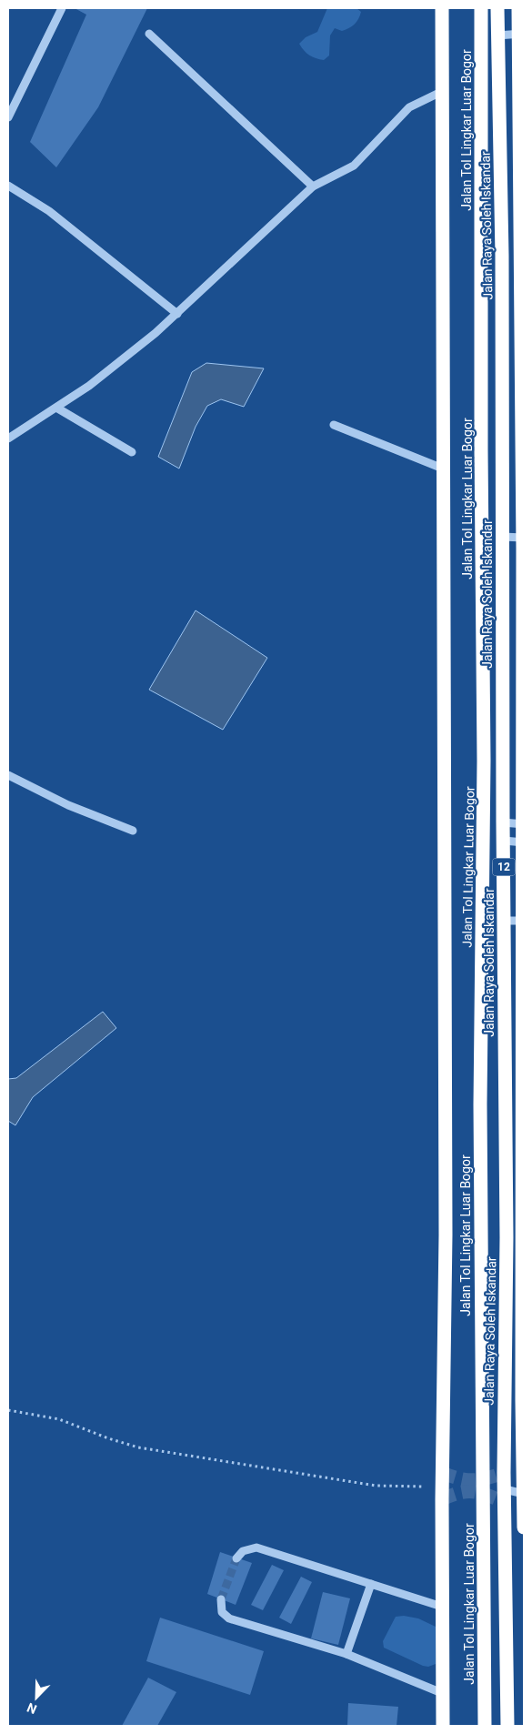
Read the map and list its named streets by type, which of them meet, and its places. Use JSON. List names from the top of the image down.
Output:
{
  "streets": {
    "highway": ["Jalan Tol Lingkar Luar Bogor", "Jalan Raya Soleh Iskandar", "12"]
  },
  "north": "bottom left"
}
